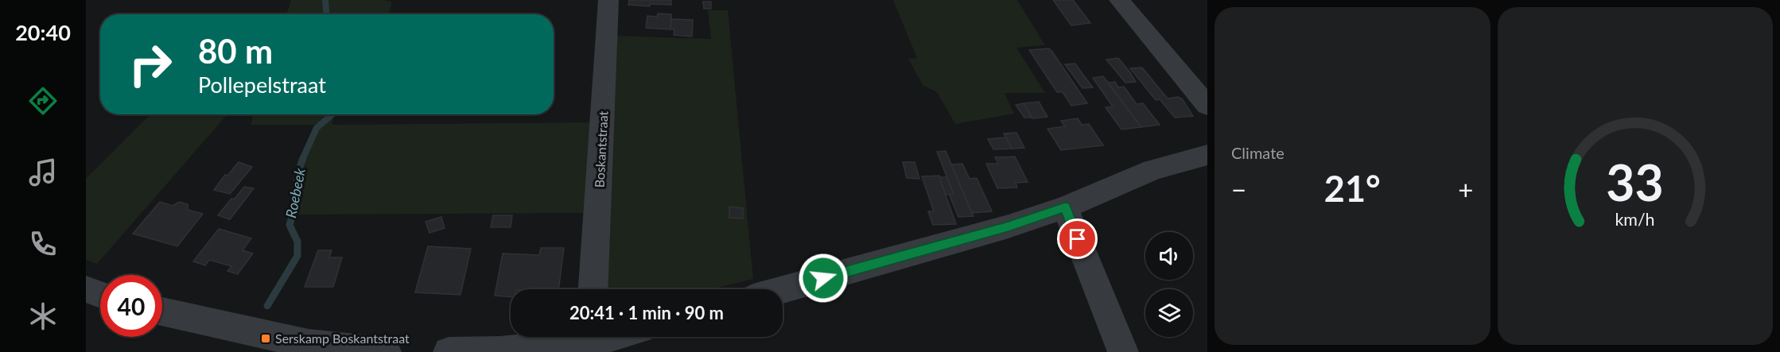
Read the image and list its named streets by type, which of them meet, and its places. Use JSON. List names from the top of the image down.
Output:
{
  "streets": {
    "street": ["Boskantstraat"]
  },
  "water": ["Roebeek"],
  "places": {
    "transit": ["Serskamp Boskantstraat"]
  },
  "page": {
    "tabs": "20:40",
    "tile": "Climate",
    "turn": ["80 m", "Pollepelstraat"],
    "heat": ["−", "21°", "+"],
    "limit": "40",
    "trip": "20:41 · 1 min · 90 m",
    "gauge": ["33", "km/h"]
  }
}
